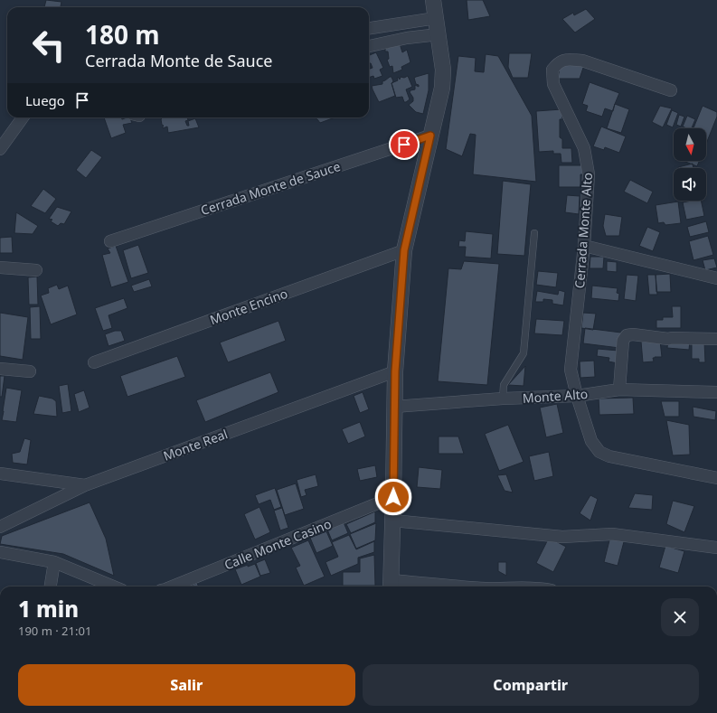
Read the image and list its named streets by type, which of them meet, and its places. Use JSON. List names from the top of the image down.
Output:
{
  "streets": {
    "street": [
      "Cerrada Monte de Sauce",
      "Cerrada Monte Alto",
      "Monte Encino",
      "Monte Alto",
      "Monte Real",
      "Calle Monte Casino"
    ]
  },
  "crossings": [
    ["Cerrada Monte Alto", "Monte Alto"]
  ],
  "north": "bottom",
  "page": {
    "turn": ["180 m", "Cerrada Monte de Sauce"],
    "then": "Luego",
    "heading": ["1 min", "190 m · 21:01"],
    "buttons": ["Salir", "Compartir"]
  }
}
